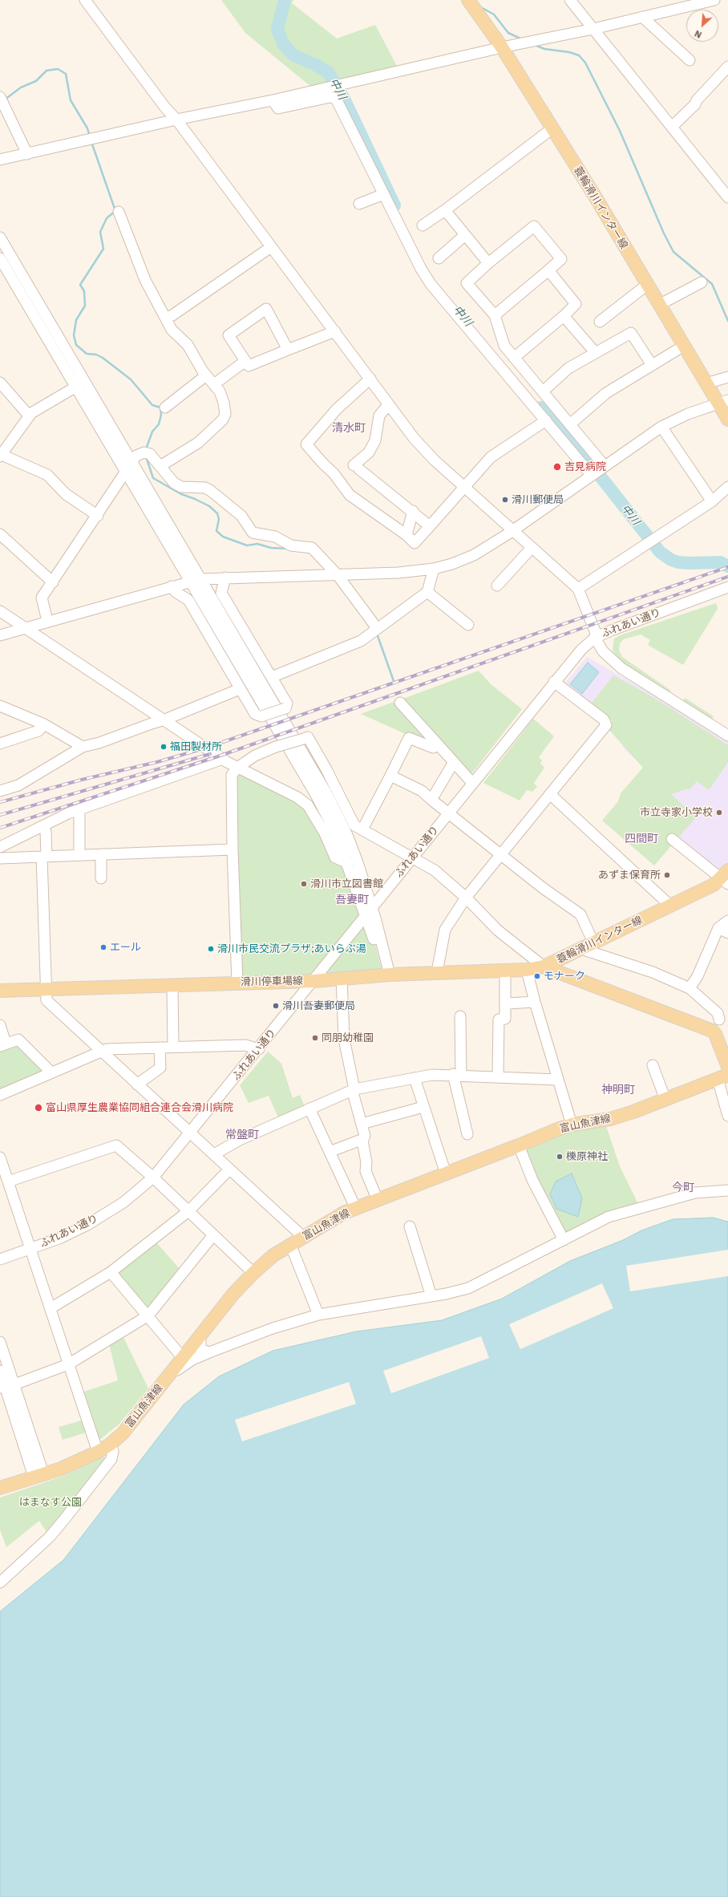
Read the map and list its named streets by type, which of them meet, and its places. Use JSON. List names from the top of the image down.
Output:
{
  "streets": {
    "main road": ["蓑輪滑川インター線", "滑川停車場線", "富山魚津線"],
    "street": ["ふれあい通り"]
  },
  "crossings": [
    ["蓑輪滑川インター線", "滑川停車場線"],
    ["ふれあい通り", "滑川停車場線"]
  ],
  "districts": [
    "清水町",
    "四間町",
    "吾妻町",
    "神明町",
    "常盤町",
    "今町"
  ],
  "water": ["中川"],
  "parks": ["はまなす公園"],
  "places": [
    "吉見病院",
    "滑川郵便局",
    "福田製材所",
    "市立寺家小学校",
    "あずま保育所",
    "滑川市立図書館",
    "エール",
    "滑川市民交流プラザ;あいらぶ湯",
    "モナーク",
    "滑川吾妻郵便局",
    "同朋幼稚園",
    "富山県厚生農業協同組合連合会滑川病院",
    "櫟原神社"
  ],
  "north": "bottom left"
}
